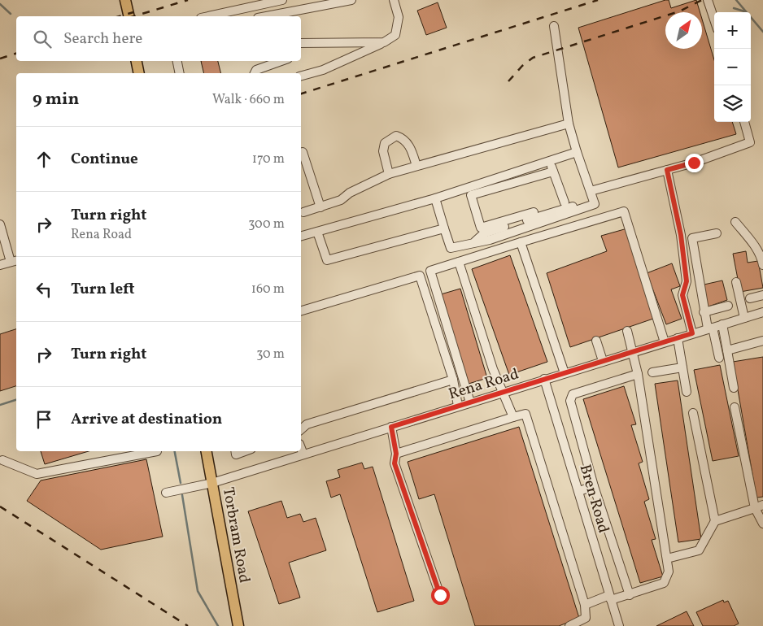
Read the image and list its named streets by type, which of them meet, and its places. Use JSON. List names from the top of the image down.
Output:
{
  "streets": {
    "main road": ["Torbram Road"],
    "street": ["Rena Road", "Bren Road"]
  },
  "crossings": [
    ["Rena Road", "Bren Road"],
    ["Rena Road", "Torbram Road"]
  ],
  "north": "top right",
  "page": {
    "map_buttons": ["+", "−"],
    "search": "Search here",
    "heading": ["9 min", "Walk · 660 m"],
    "list": [
      ["Continue", "170 m"],
      ["Turn right", "Rena Road", "300 m"],
      ["Turn left", "160 m"],
      ["Turn right", "30 m"],
      "Arrive at destination"
    ]
  }
}
